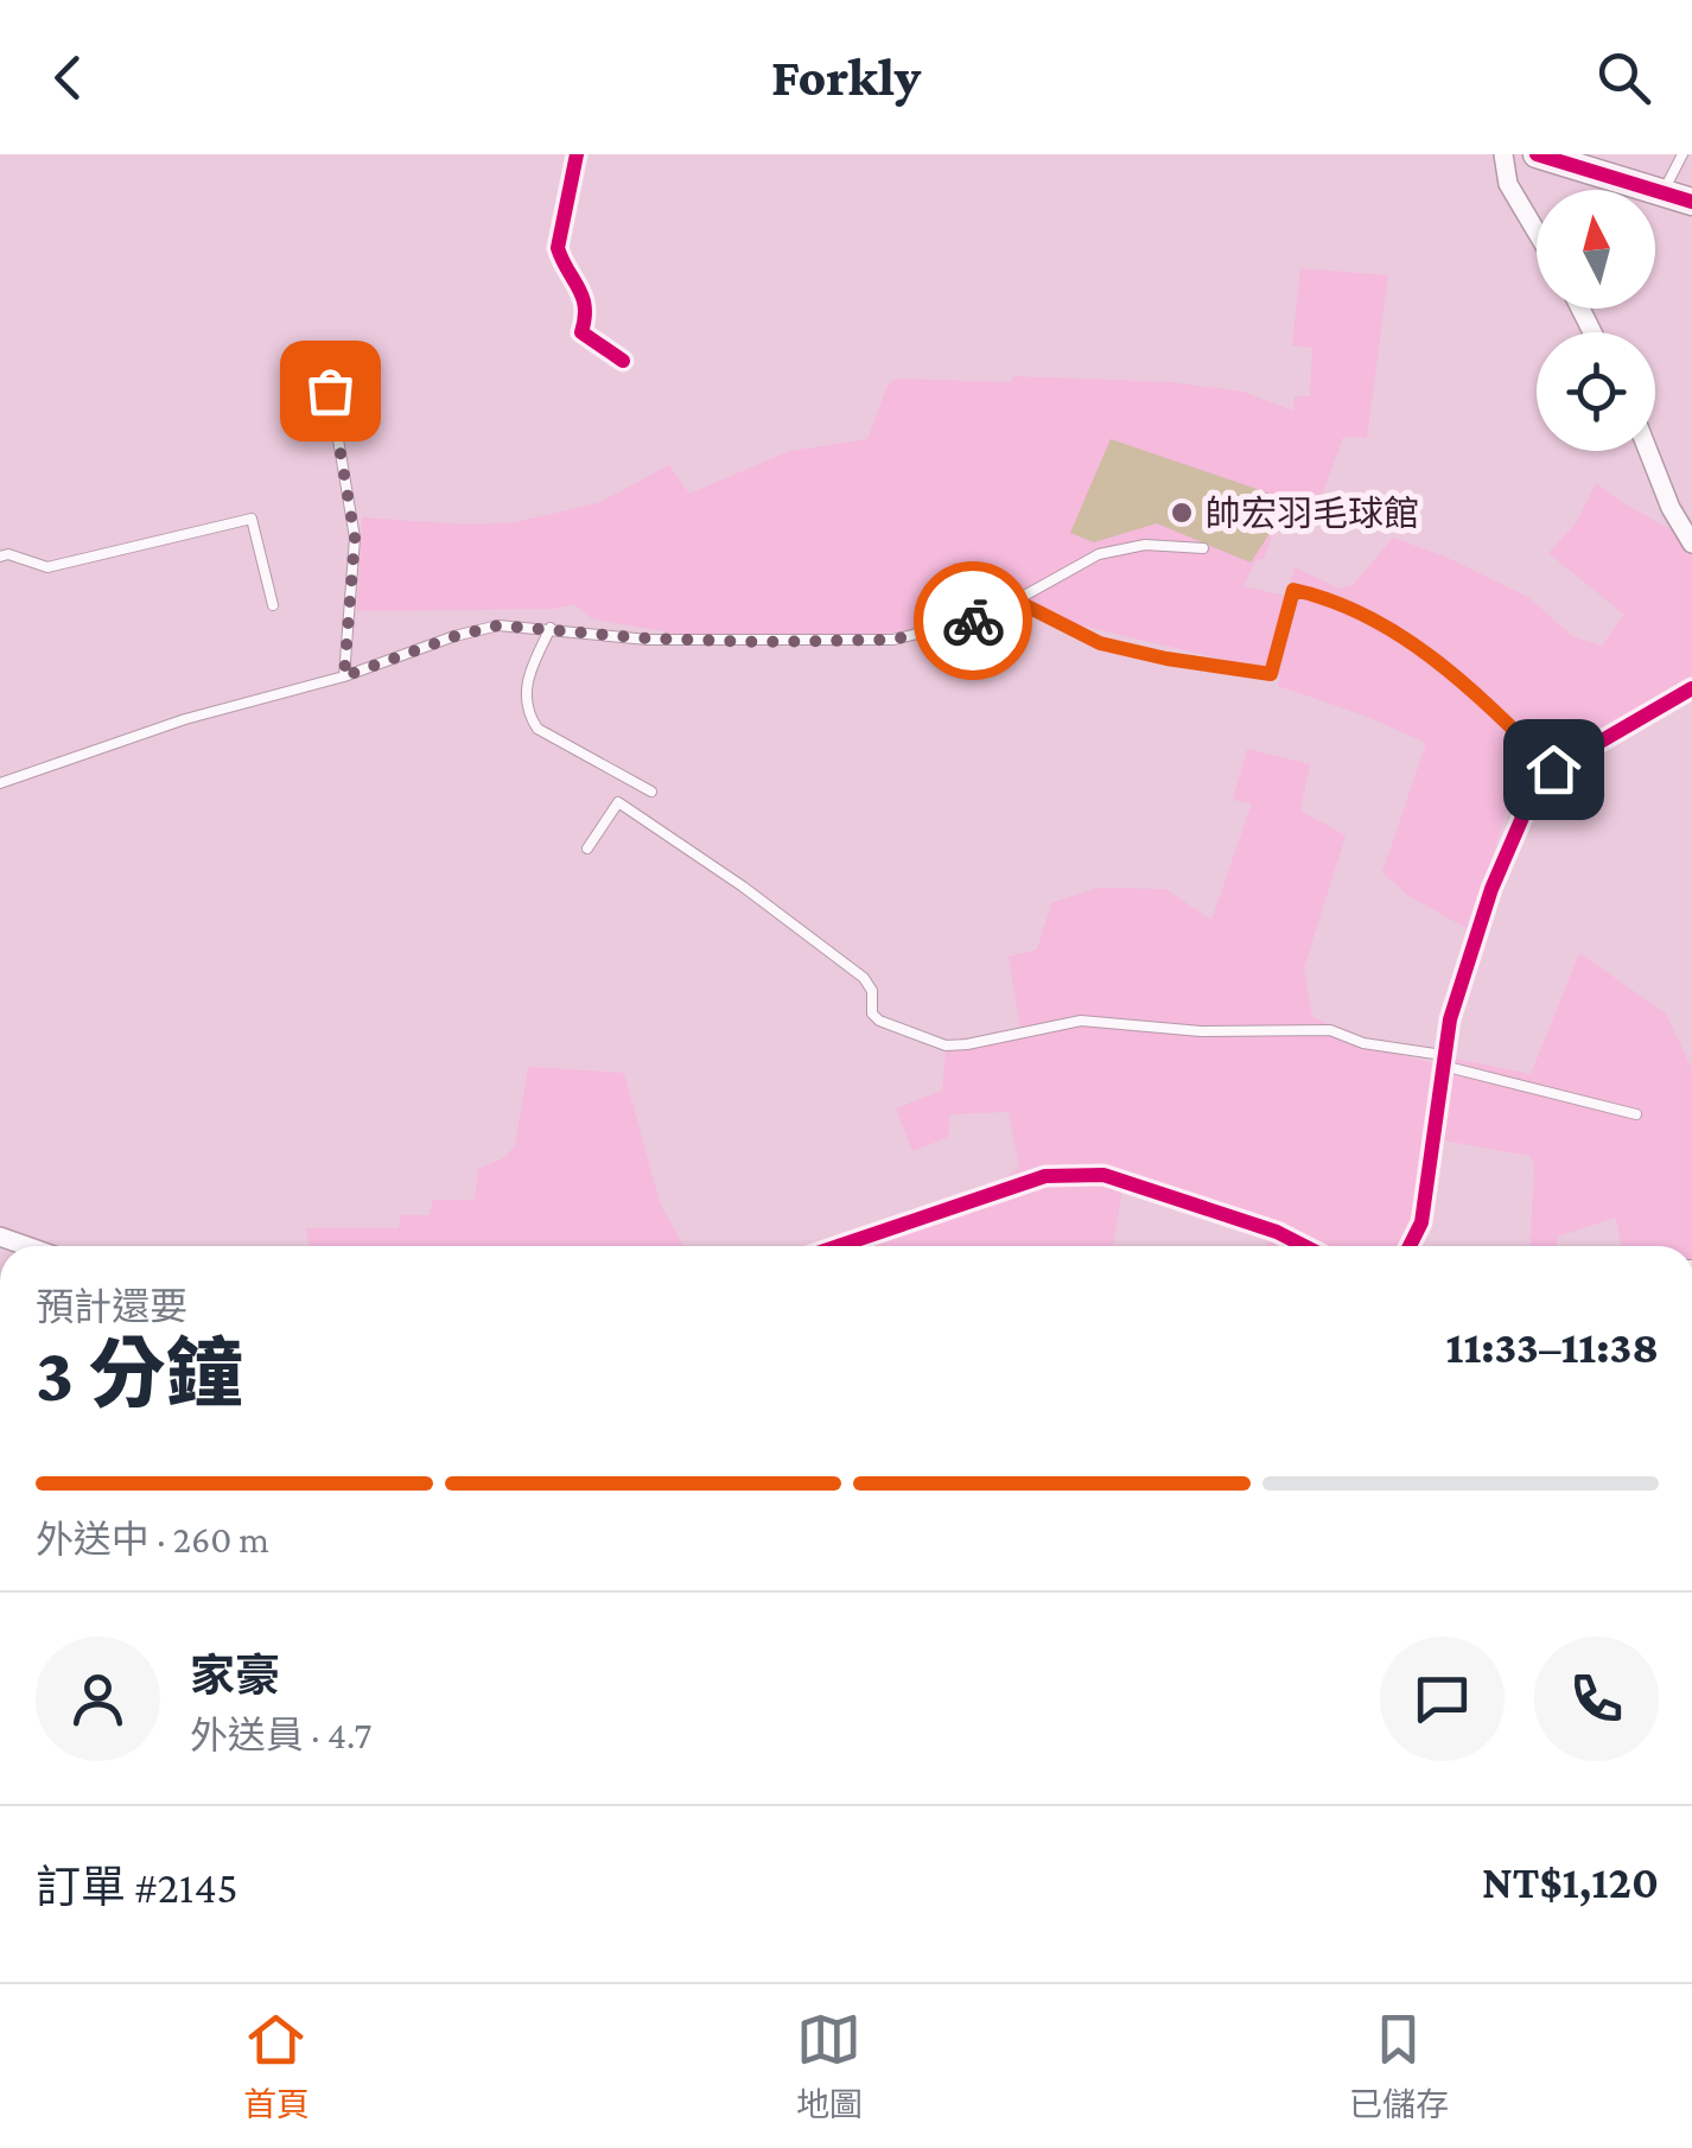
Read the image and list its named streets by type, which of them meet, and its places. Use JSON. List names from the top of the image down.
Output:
{
  "places": ["帥宏羽毛球館"],
  "north": "top",
  "page": {
    "header": "Forkly",
    "heading": ["3 分鐘", "預計還要", "11:33–11:38"],
    "panel": [
      "家豪",
      "外送員 · 4.7",
      "訂單 #2145",
      "NT$1,120"
    ],
    "bar": "外送中 · 260 m",
    "tabs": ["首頁", "地圖", "已儲存"]
  }
}
